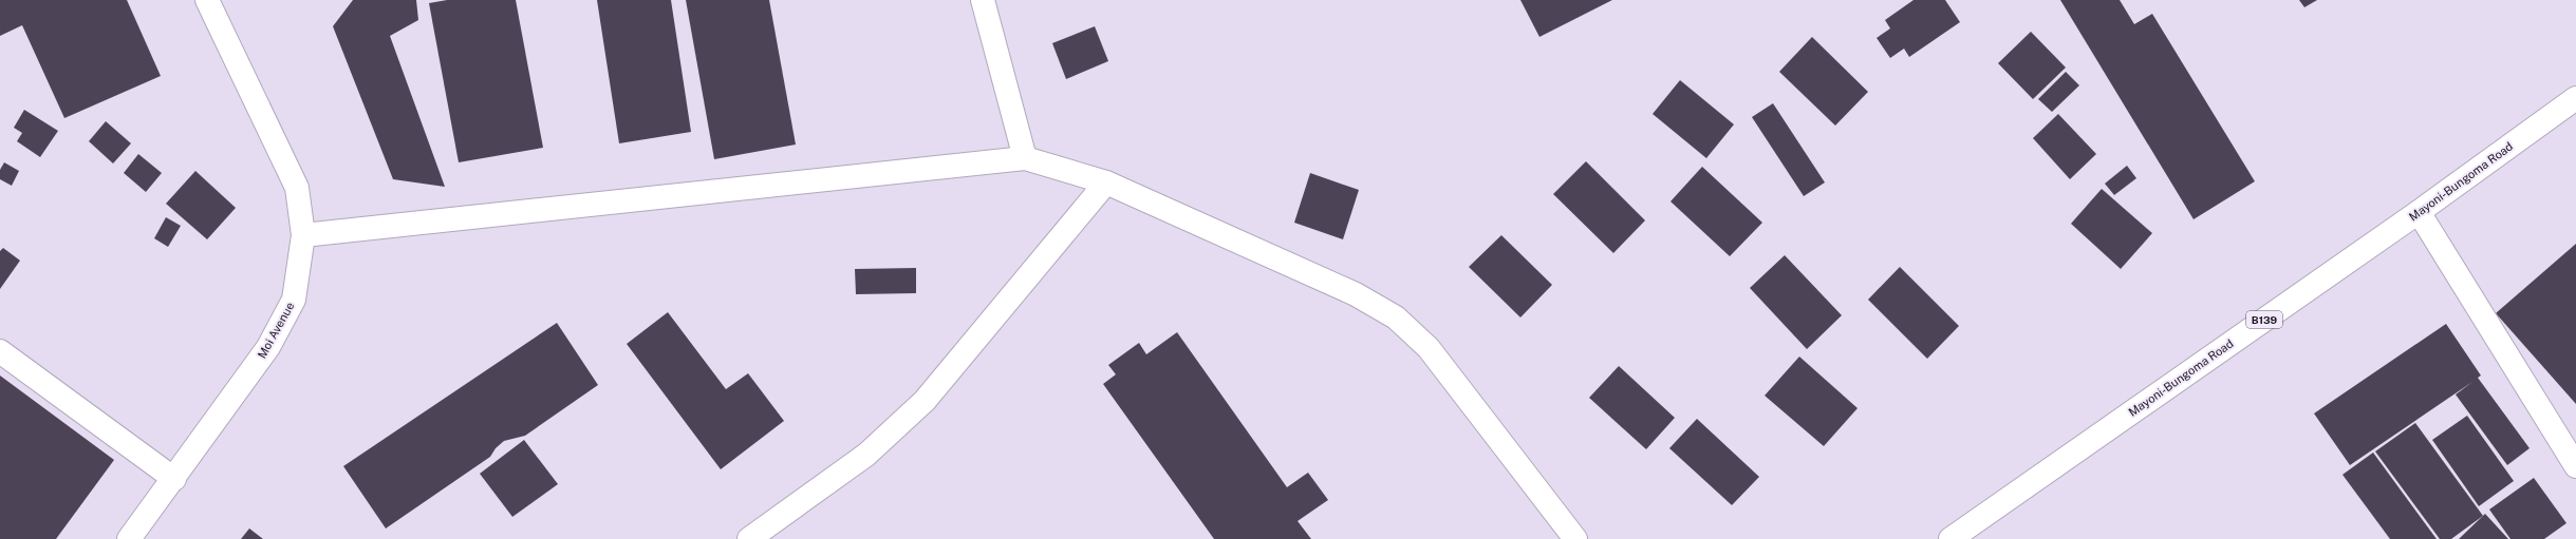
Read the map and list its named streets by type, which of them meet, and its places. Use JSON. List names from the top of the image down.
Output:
{
  "streets": {
    "street": ["Mayoni-Bungoma Road", "B139", "Moi Avenue"]
  }
}
